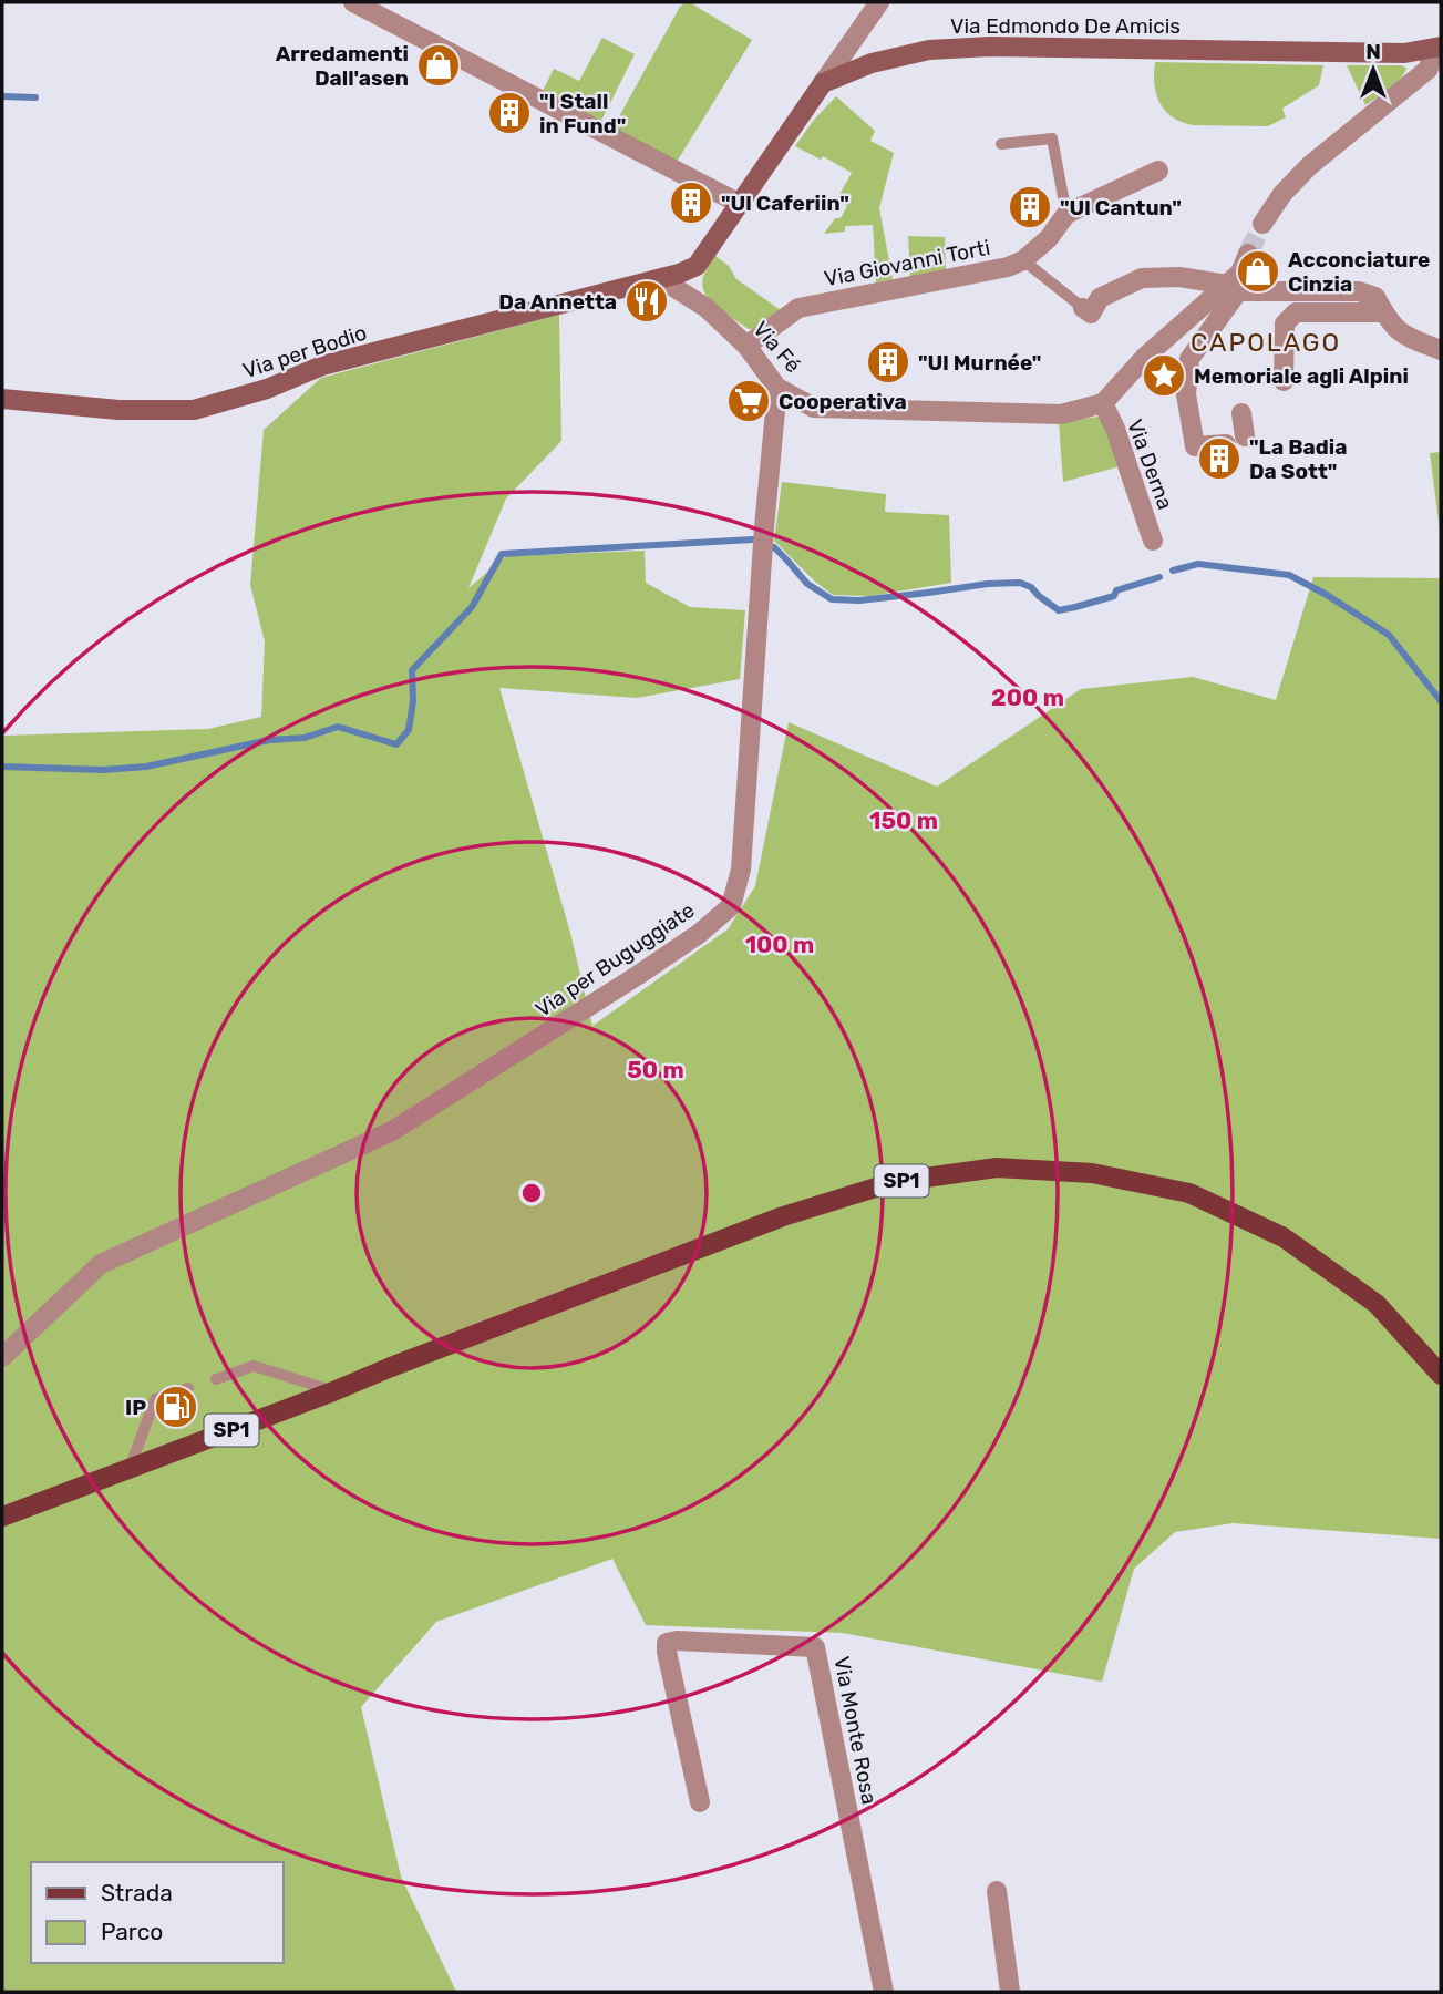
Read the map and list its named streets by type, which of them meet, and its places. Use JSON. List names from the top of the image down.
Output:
{
  "streets": {
    "main road": ["SP1"],
    "street": [
      "Via Edmondo De Amicis",
      "Via Giovanni Torti",
      "Via Fé",
      "Via per Bodio",
      "Via Derna",
      "Via per Buguggiate",
      "Via Monte Rosa"
    ]
  },
  "crossings": [
    ["Via Giovanni Torti", "Via Fé"],
    ["Via Fé", "Via per Bodio"],
    ["Via Fé", "Via Derna"],
    ["Via Fé", "Via per Buguggiate"]
  ],
  "districts": ["CAPOLAGO"],
  "places": {
    "shop": ["Arredamenti Dall'asen", "Acconciature Cinzia"],
    "building": [
      "\"I Stall in Fund\"",
      "\"Ul Caferiin\"",
      "\"Ul Cantun\"",
      "\"Ul Murnée\"",
      "\"La Badia Da Sott\""
    ],
    "restaurant": ["Da Annetta"],
    "place": ["Memoriale agli Alpini"],
    "supermarket": ["Cooperativa"],
    "fuel station": ["IP"]
  },
  "legend": ["Strada", "Parco"],
  "north": "top",
  "rings": [
    "200 m",
    "150 m",
    "100 m",
    "50 m"
  ]
}
